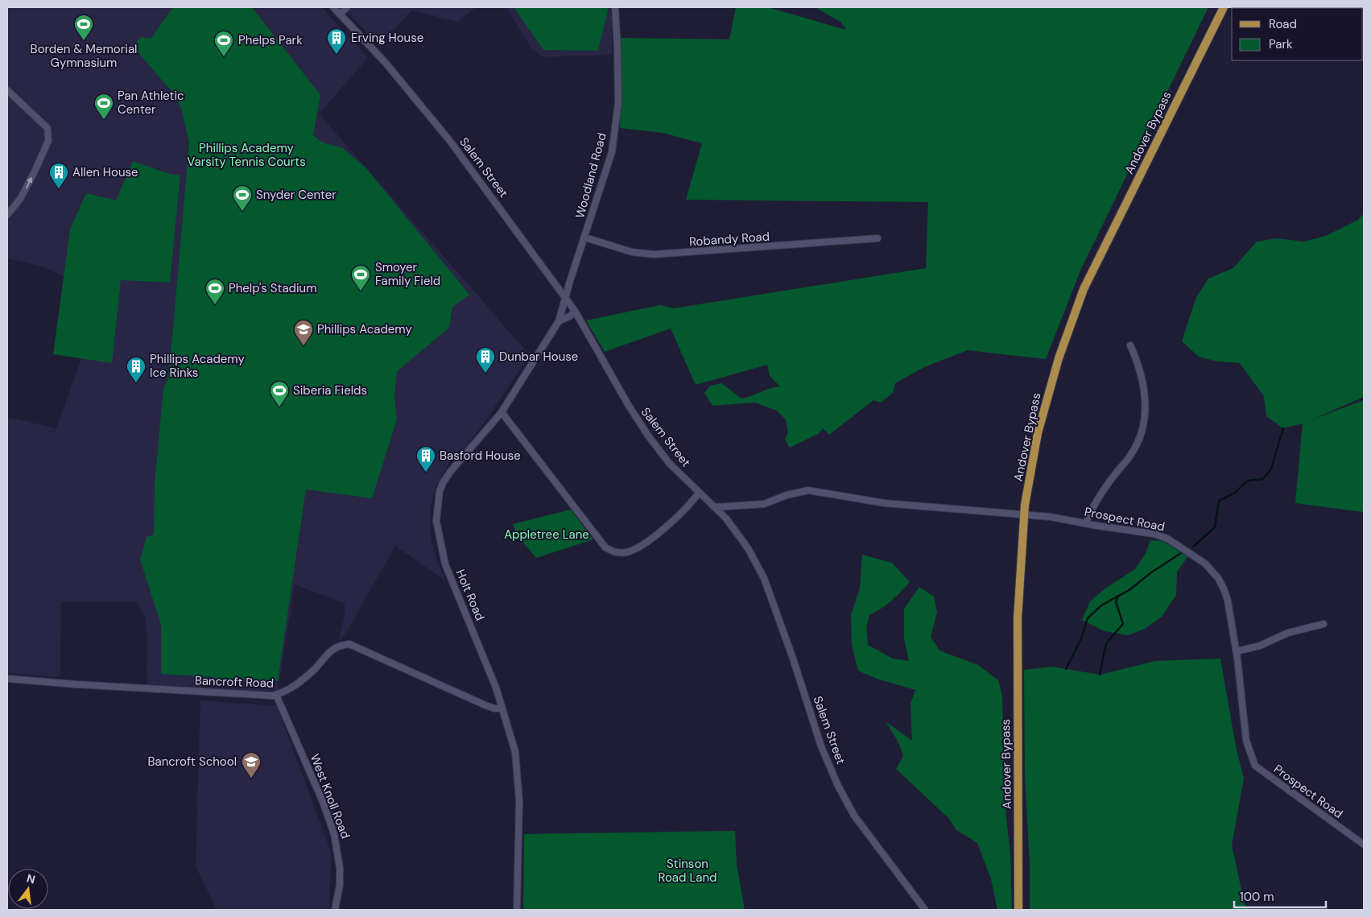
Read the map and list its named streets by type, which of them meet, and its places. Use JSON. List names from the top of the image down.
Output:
{
  "streets": {
    "main road": ["Andover Bypass"],
    "street": [
      "Salem Street",
      "Woodland Road",
      "Robandy Road",
      "Prospect Road",
      "Holt Road",
      "Bancroft Road",
      "West Knoll Road"
    ]
  },
  "crossings": [
    ["Andover Bypass", "Prospect Road"],
    ["Salem Street", "Woodland Road"],
    ["Salem Street", "Prospect Road"],
    ["Salem Street", "Holt Road"],
    ["Woodland Road", "Robandy Road"],
    ["Woodland Road", "Holt Road"],
    ["Holt Road", "Bancroft Road"],
    ["Bancroft Road", "West Knoll Road"]
  ],
  "parks": ["Phillips Academy Varsity Tennis Courts", "Appletree Lane", "Stinson Road Land"],
  "places": {
    "sports": [
      "Borden & Memorial Gymnasium",
      "Phelps Park",
      "Pan Athletic Center",
      "Snyder Center",
      "Smoyer Family Field",
      "Phelp's Stadium",
      "Siberia Fields"
    ],
    "building": [
      "Erving House",
      "Allen House",
      "Dunbar House",
      "Phillips Academy Ice Rinks",
      "Basford House"
    ],
    "school or university": ["Phillips Academy", "Bancroft School"]
  },
  "legend": ["Road", "Park"],
  "scale_bar": "100 m",
  "north": "top"
}
